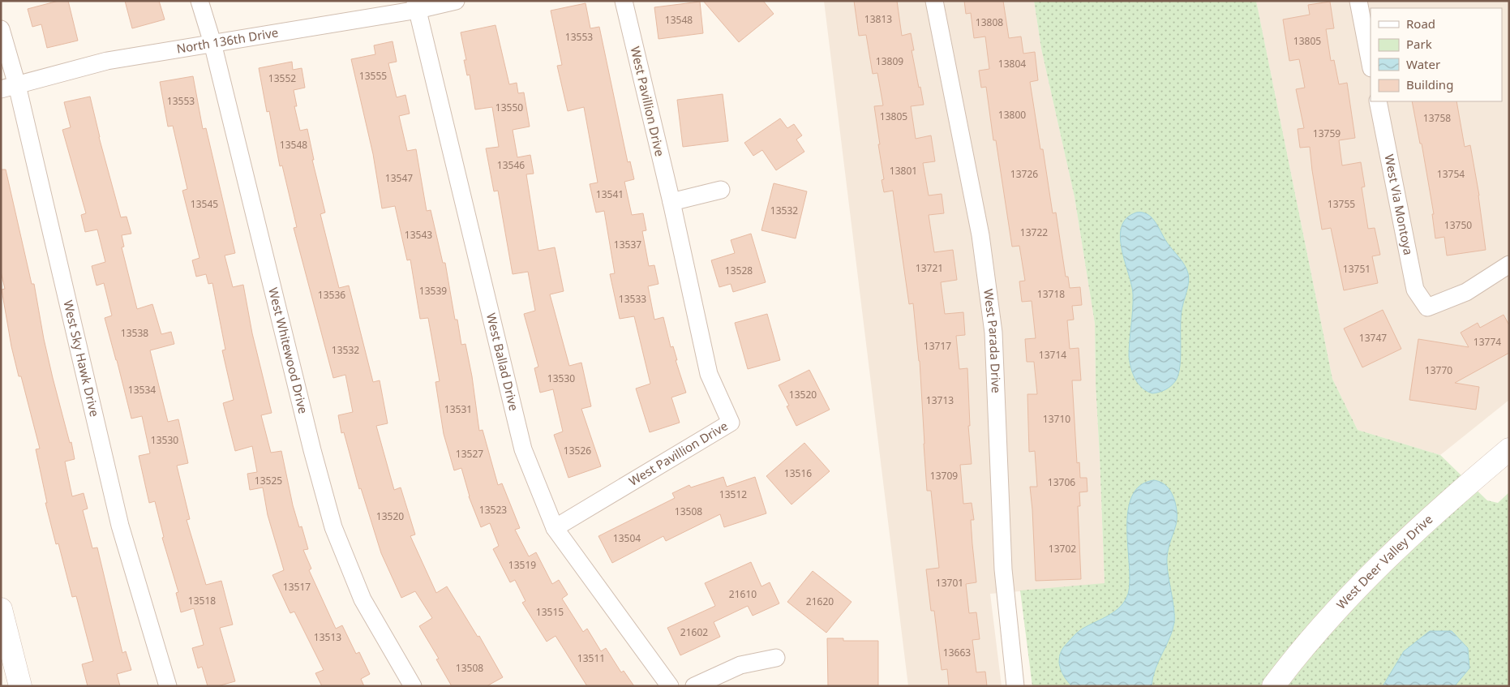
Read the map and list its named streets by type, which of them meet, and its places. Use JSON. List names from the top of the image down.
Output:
{
  "streets": {
    "street": [
      "North 136th Drive",
      "West Pavillion Drive",
      "West Via Montoya",
      "West Parada Drive",
      "West Whitewood Drive",
      "West Sky Hawk Drive",
      "West Ballad Drive",
      "West Deer Valley Drive"
    ]
  },
  "crossings": [
    ["North 136th Drive", "West Whitewood Drive"],
    ["North 136th Drive", "West Sky Hawk Drive"],
    ["North 136th Drive", "West Ballad Drive"],
    ["West Pavillion Drive", "West Ballad Drive"]
  ],
  "house_numbers": [
    "13813",
    "13548",
    "13808",
    "13553",
    "13805",
    "13809",
    "13804",
    "13555",
    "13552",
    "13553",
    "13550",
    "13800",
    "13805",
    "13758",
    "13759",
    "13548",
    "13546",
    "13801",
    "13726",
    "13754",
    "13547",
    "13541",
    "13545",
    "13755",
    "13532",
    "13750",
    "13722",
    "13543",
    "13537",
    "13721",
    "13751",
    "13528",
    "13539",
    "13718",
    "13536",
    "13533",
    "13538",
    "13747",
    "13774",
    "13717",
    "13532",
    "13714",
    "13770",
    "13530",
    "13534",
    "13520",
    "13713",
    "13531",
    "13710",
    "13530",
    "13526",
    "13527",
    "13516",
    "13709",
    "13525",
    "13706",
    "13512",
    "13523",
    "13508",
    "13520",
    "13504",
    "13702",
    "13519",
    "13701",
    "13517",
    "21610",
    "13518",
    "21620",
    "13515",
    "21602",
    "13513",
    "13663",
    "13511",
    "13508"
  ],
  "legend": [
    "Road",
    "Park",
    "Water",
    "Building"
  ]
}
